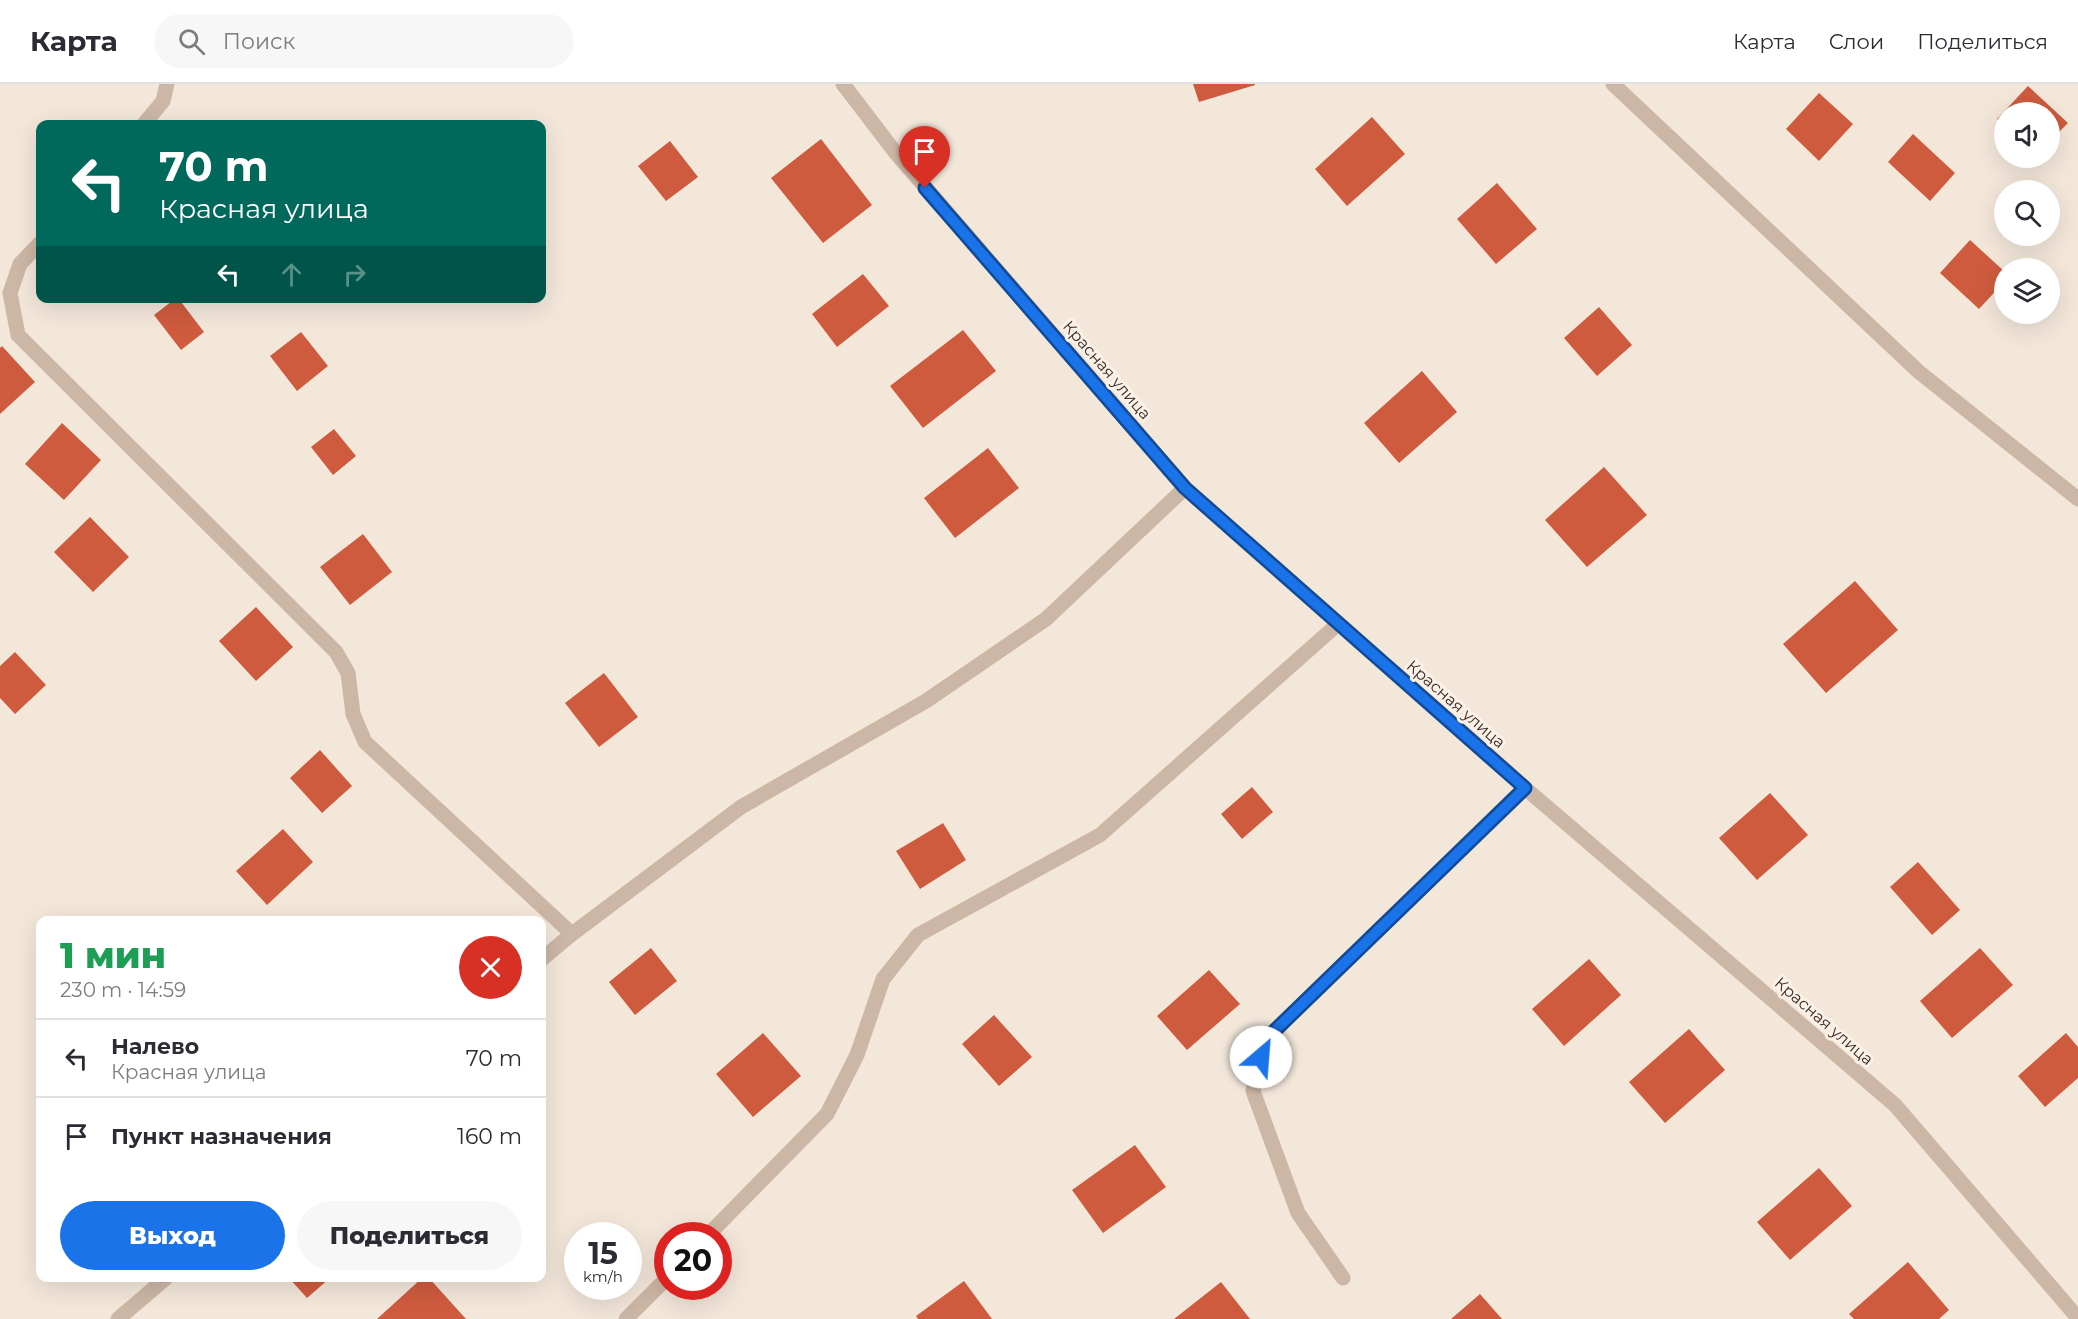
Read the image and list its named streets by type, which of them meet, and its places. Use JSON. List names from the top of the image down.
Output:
{
  "streets": {
    "street": ["Красная улица"]
  },
  "page": {
    "header": "Карта",
    "search": "Поиск",
    "nav": ["Карта", "Слои", "Поделиться"],
    "turn": ["70 m", "Красная улица"],
    "heading": ["1 мин", "230 m · 14:59"],
    "list": [
      {
        "name": "Налево",
        "note": "Красная улица",
        "value": "70 m"
      },
      {
        "name": "Пункт назначения",
        "value": "160 m"
      }
    ],
    "buttons": ["Выход", "Поделиться"],
    "speed": "15 km/h",
    "limit": "20"
  }
}
